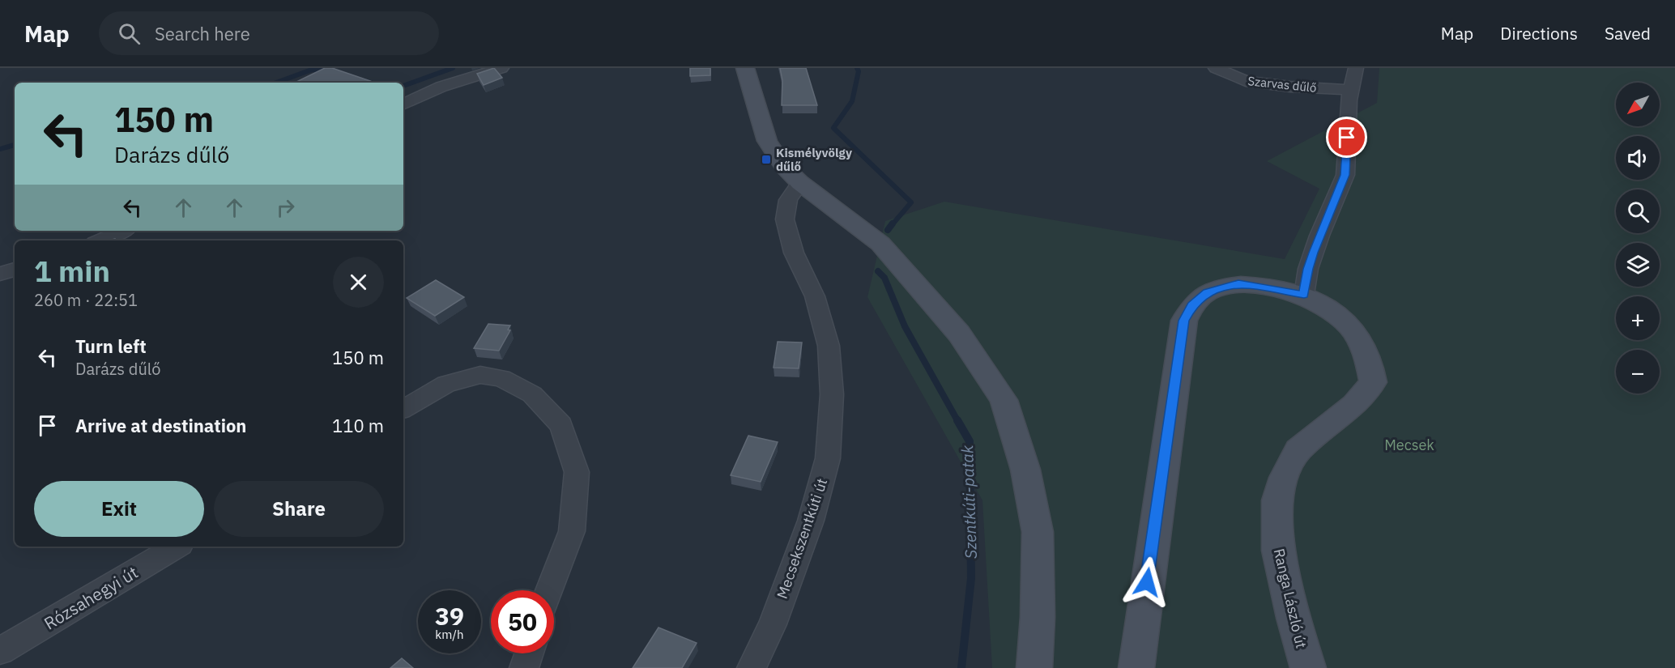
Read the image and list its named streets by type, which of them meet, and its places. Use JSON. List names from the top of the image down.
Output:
{
  "streets": {
    "main road": ["Ranga László út"],
    "street": ["Szarvas dűlő", "Mecsekszentkúti út", "Rózsahegyi út"]
  },
  "water": ["Szentkúti-patak"],
  "parks": ["Mecsek"],
  "places": {
    "transit": ["Kismélyvölgy dűlő"]
  },
  "north": "bottom left",
  "page": {
    "header": "Map",
    "search": "Search here",
    "nav": ["Map", "Directions", "Saved"],
    "map_buttons": ["+", "−"],
    "turn": ["150 m", "Darázs dűlő"],
    "heading": ["1 min", "260 m · 22:51"],
    "list": [
      {
        "name": "Turn left",
        "note": "Darázs dűlő",
        "value": "150 m"
      },
      {
        "name": "Arrive at destination",
        "value": "110 m"
      }
    ],
    "buttons": ["Exit", "Share"],
    "speed": "39 km/h",
    "limit": "50"
  }
}
